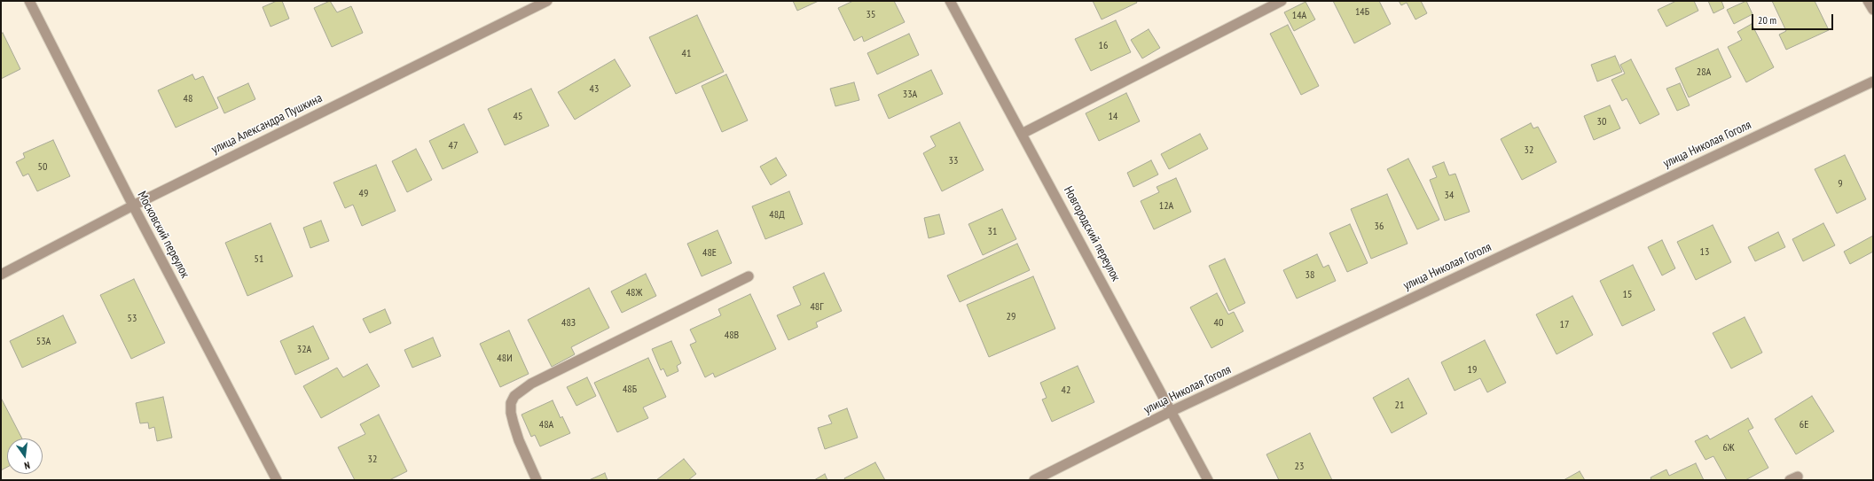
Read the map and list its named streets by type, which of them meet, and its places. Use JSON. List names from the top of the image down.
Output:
{
  "streets": {
    "street": [
      "улица Александра Пушкина",
      "улица Николая Гоголя",
      "Новгородский переулок",
      "Московский переулок"
    ]
  },
  "crossings": [
    ["улица Александра Пушкина", "Московский переулок"],
    ["улица Николая Гоголя", "Новгородский переулок"]
  ],
  "house_numbers": [
    "14Б",
    "35",
    "14А",
    "16",
    "41",
    "28А",
    "43",
    "33А",
    "48",
    "45",
    "14",
    "30",
    "47",
    "32",
    "33",
    "50",
    "9",
    "49",
    "34",
    "12А",
    "48Д",
    "36",
    "31",
    "13",
    "48Е",
    "51",
    "38",
    "48Ж",
    "15",
    "48Г",
    "29",
    "53",
    "48З",
    "40",
    "17",
    "48В",
    "53А",
    "32А",
    "48И",
    "19",
    "48Б",
    "42",
    "21",
    "48А",
    "6Е",
    "6Ж",
    "32",
    "23"
  ],
  "scale_bar": "20 m",
  "north": "bottom"
}
